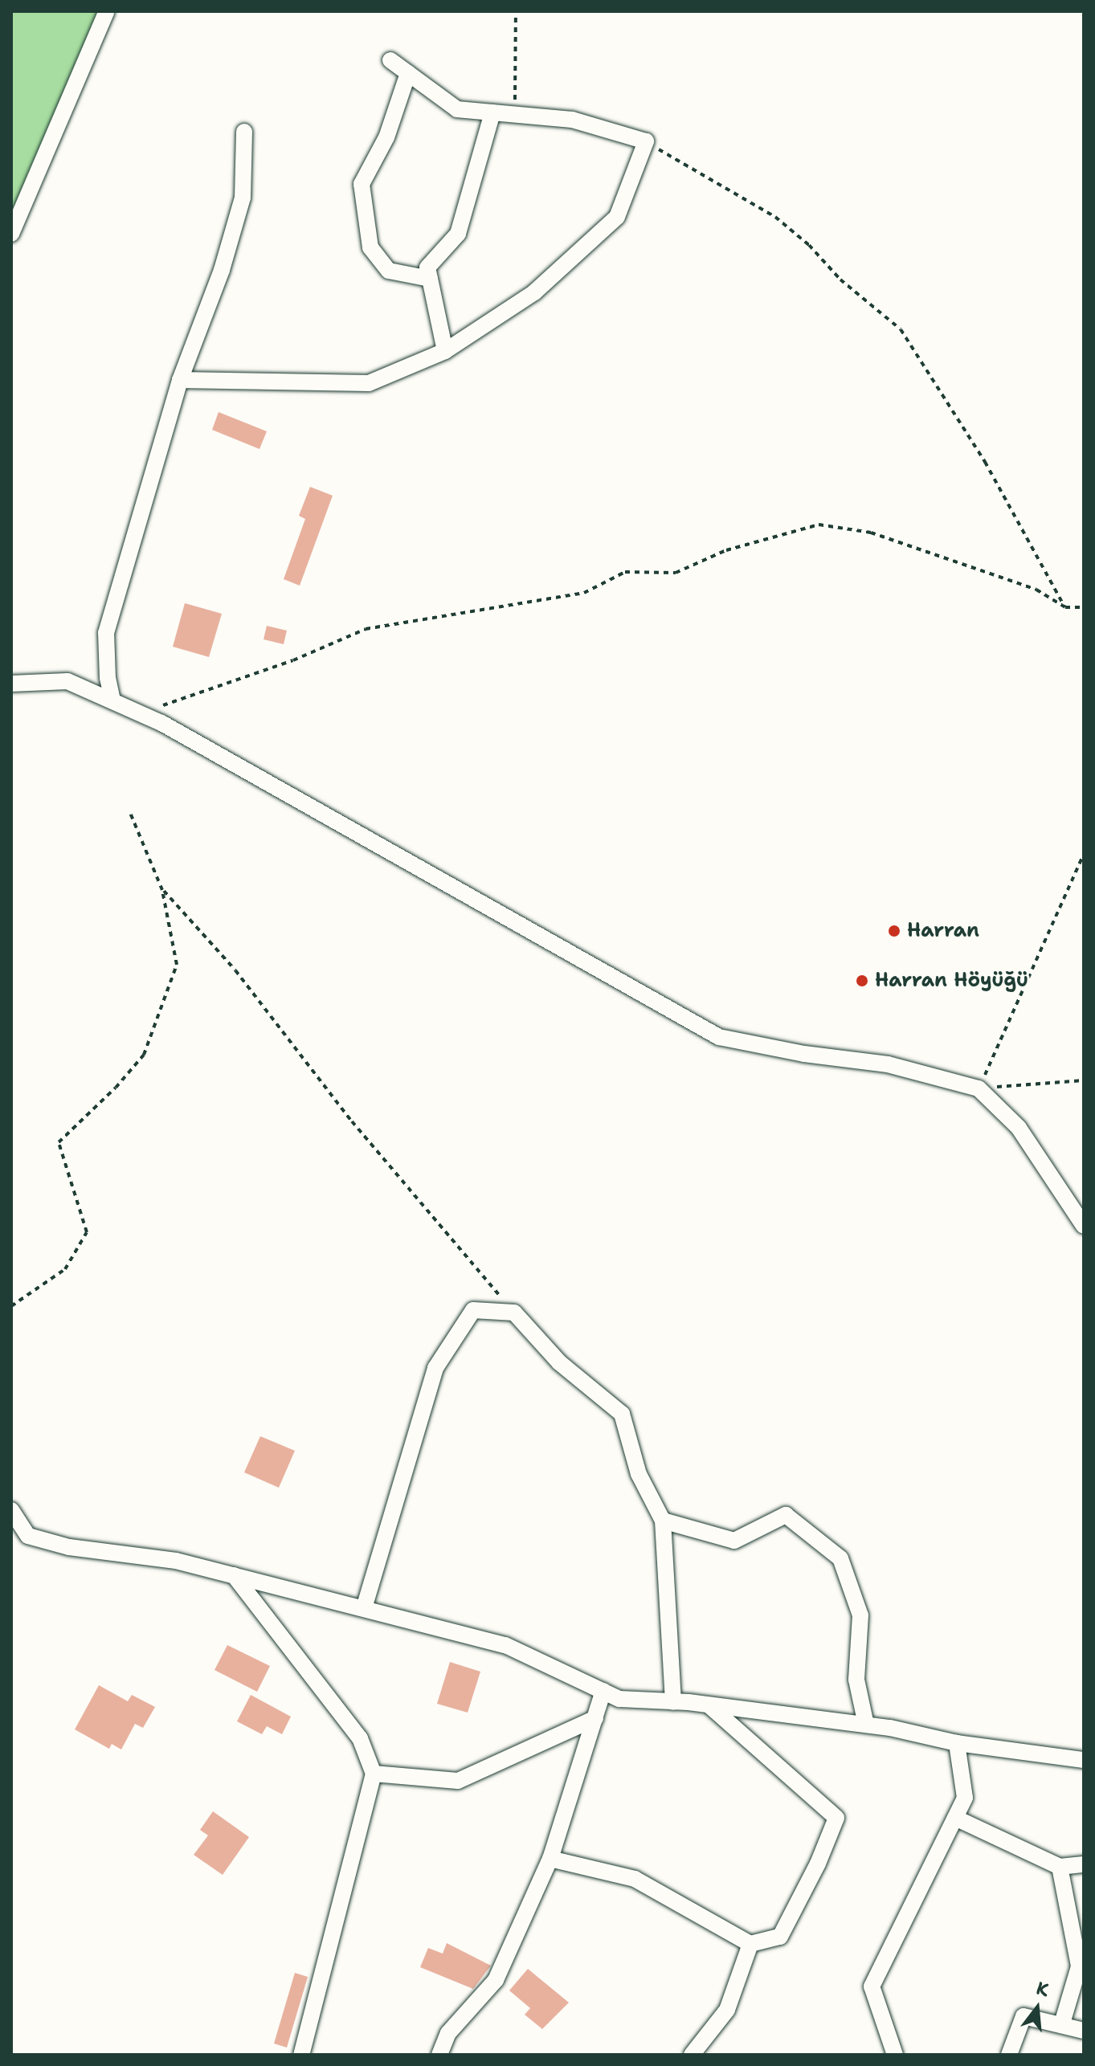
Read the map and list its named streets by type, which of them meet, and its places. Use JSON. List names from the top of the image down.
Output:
{
  "places": ["Harran", "Harran Höyüğü"],
  "north": "top"
}
